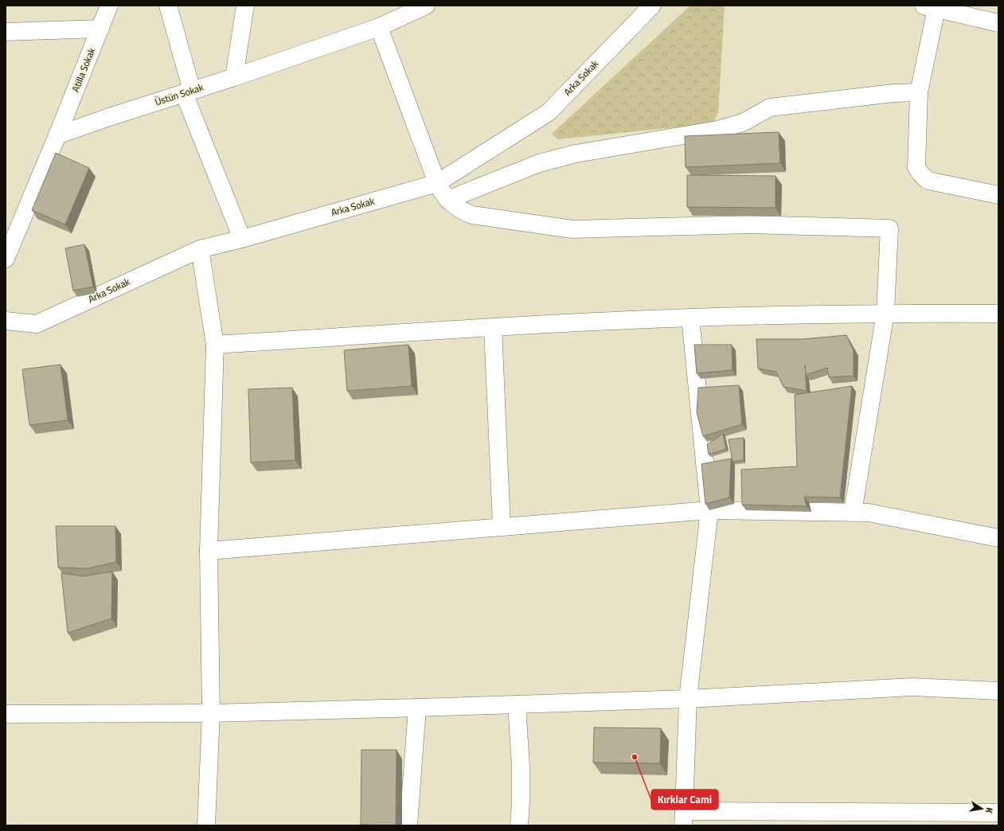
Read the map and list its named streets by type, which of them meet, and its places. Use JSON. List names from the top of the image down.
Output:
{
  "streets": {
    "street": ["Atilla Sokak", "Arka Sokak", "Üstün Sokak"]
  },
  "crossings": [
    ["Atilla Sokak", "Üstün Sokak"]
  ],
  "places": ["Kırklar Cami"],
  "north": "right"
}
